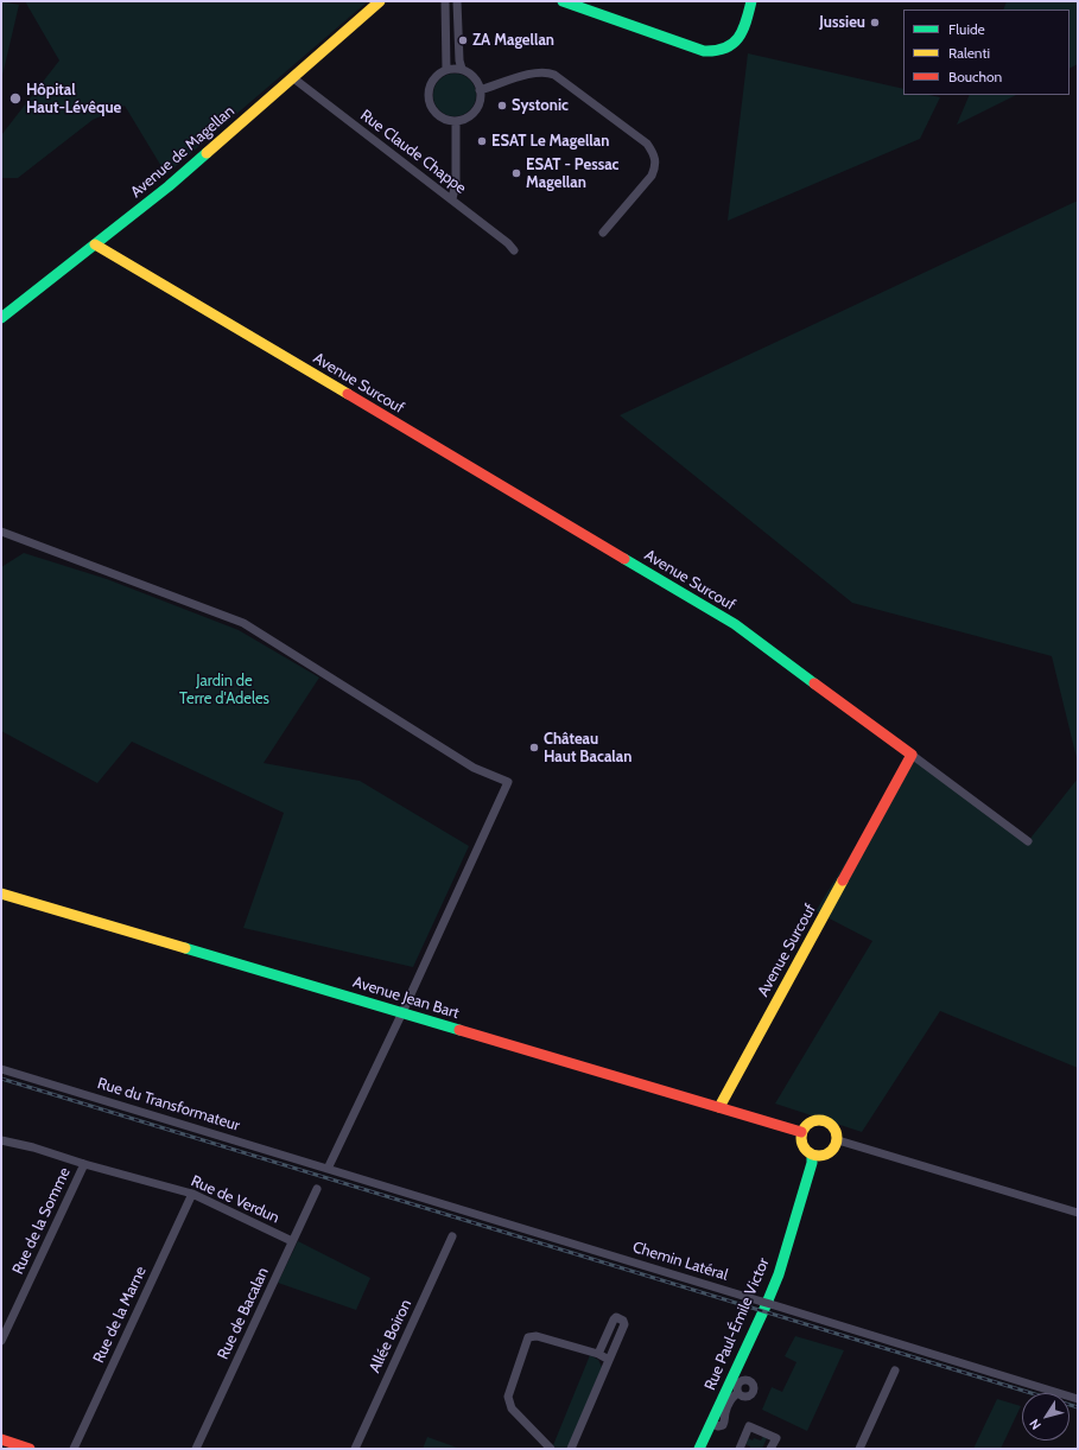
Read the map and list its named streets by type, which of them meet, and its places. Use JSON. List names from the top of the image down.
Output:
{
  "streets": {
    "street": [
      "Avenue de Magellan",
      "Rue Claude Chappe",
      "Avenue Surcouf",
      "Avenue Jean Bart",
      "Rue du Transformateur",
      "Rue de Verdun",
      "Rue de la Somme",
      "Chemin Latéral",
      "Rue de Bacalan",
      "Rue de la Marne",
      "Rue Paul-Émile Victor",
      "Allée Boiron"
    ]
  },
  "crossings": [
    ["Avenue de Magellan", "Rue Claude Chappe"],
    ["Avenue de Magellan", "Avenue Surcouf"],
    ["Avenue Surcouf", "Avenue Jean Bart"],
    ["Avenue Jean Bart", "Rue Paul-Émile Victor"],
    ["Rue du Transformateur", "Chemin Latéral"],
    ["Rue de Verdun", "Rue de la Somme"],
    ["Rue de Verdun", "Rue de Bacalan"],
    ["Rue de Verdun", "Rue de la Marne"]
  ],
  "parks": ["Jardin de Terre d'Adeles"],
  "places": [
    "Jussieu",
    "ZA Magellan",
    "Hôpital Haut-Lévêque",
    "Systonic",
    "ESAT Le Magellan",
    "ESAT - Pessac Magellan",
    "Château Haut Bacalan"
  ],
  "legend": ["Fluide", "Ralenti", "Bouchon"],
  "north": "bottom left"
}
